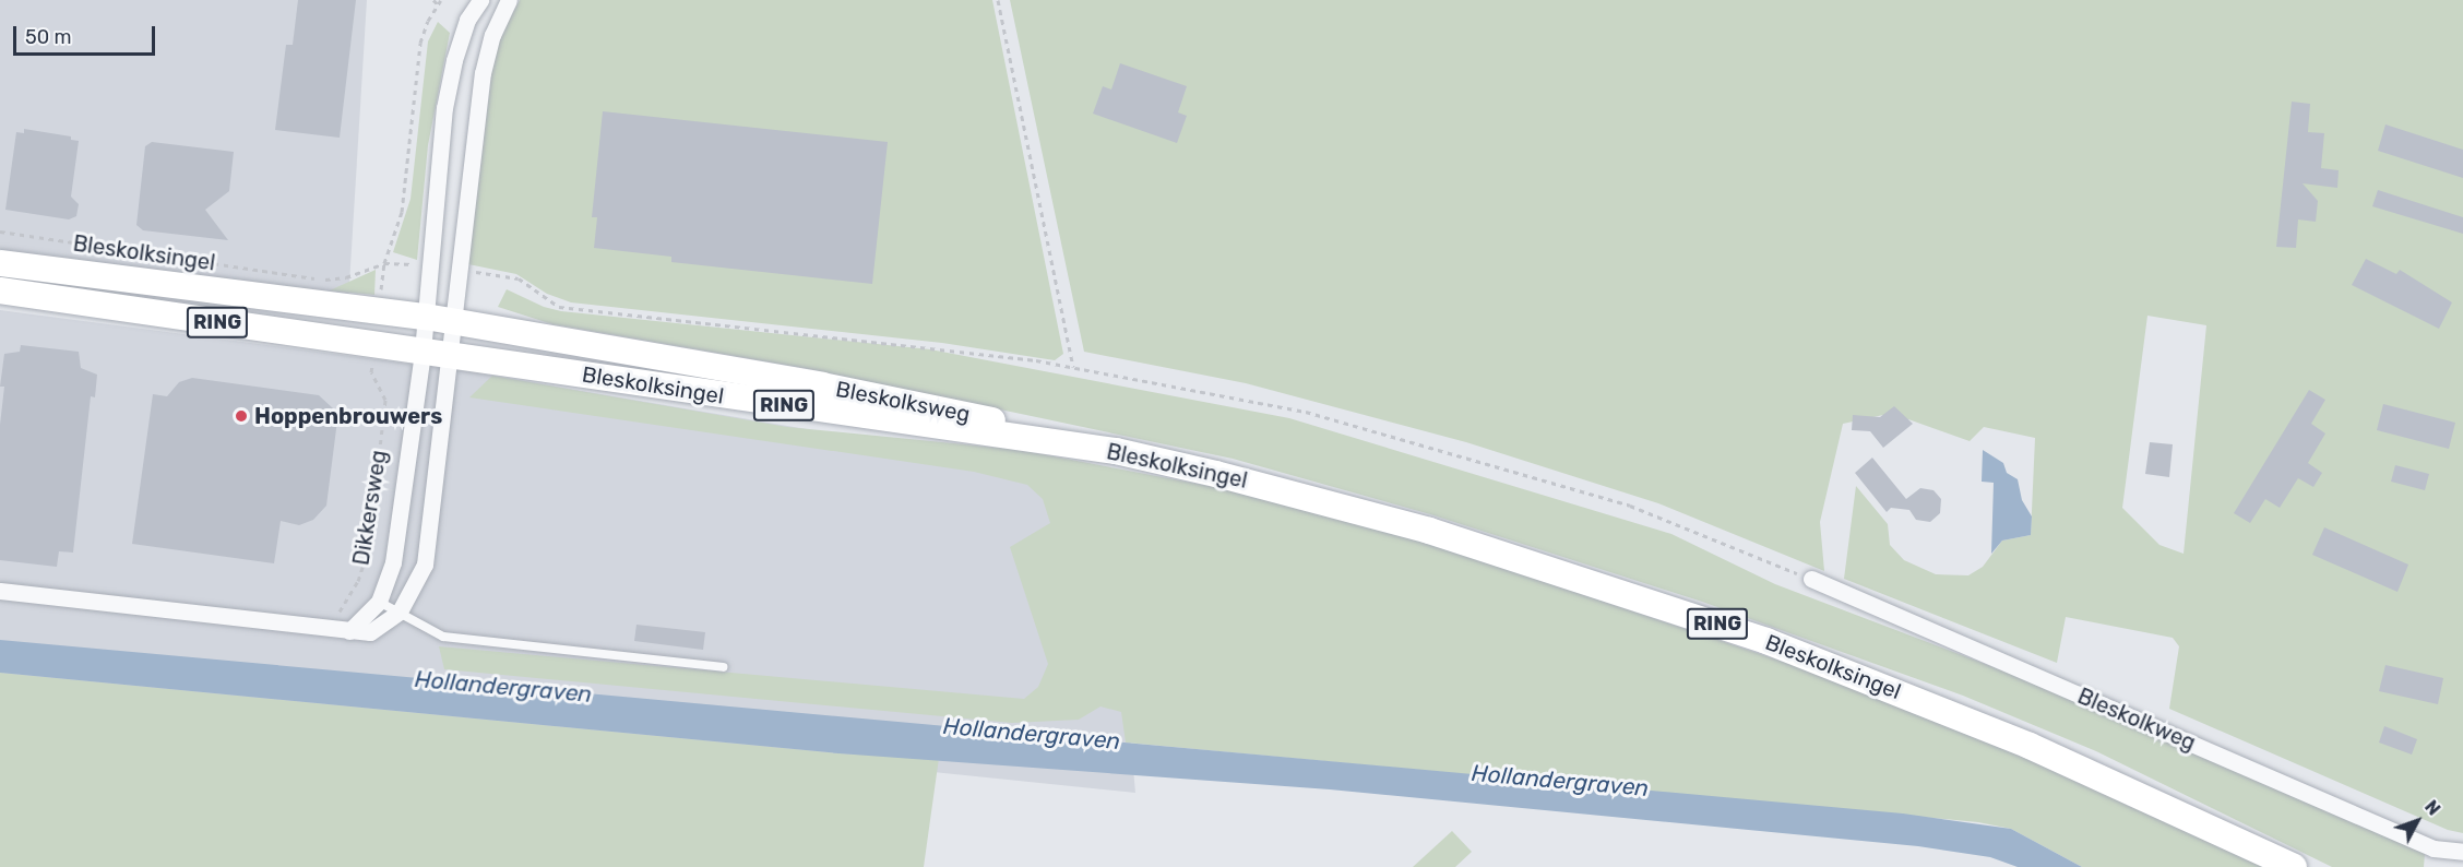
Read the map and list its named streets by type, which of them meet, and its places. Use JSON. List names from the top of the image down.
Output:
{
  "streets": {
    "main road": ["Bleskolksingel", "RING", "Bleskolksweg"],
    "street": ["Dikkersweg", "Bleskolkweg"]
  },
  "crossings": [
    ["Bleskolksingel", "Bleskolksweg"],
    ["Bleskolksingel", "Dikkersweg"]
  ],
  "water": ["Hollandergraven"],
  "places": ["Hoppenbrouwers"],
  "scale_bar": "50 m",
  "north": "top right"
}
